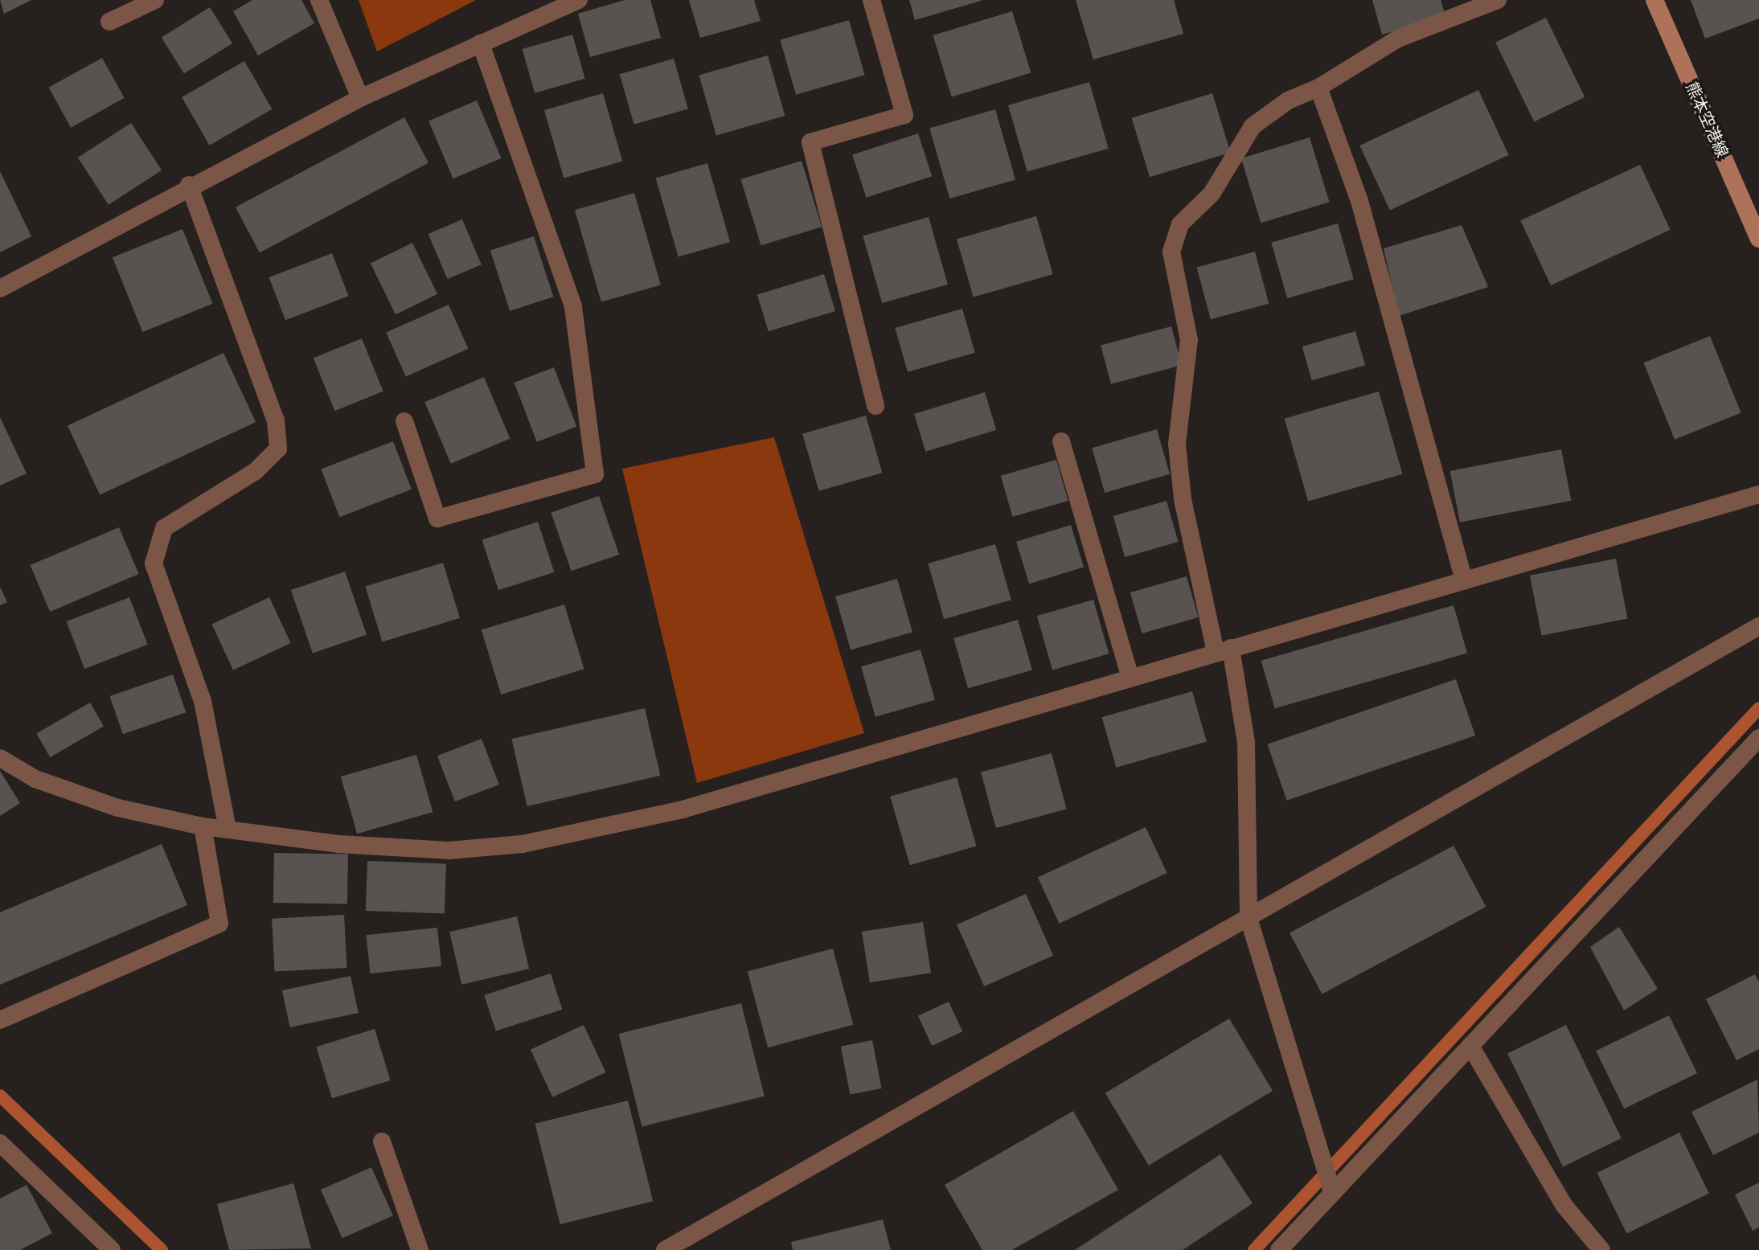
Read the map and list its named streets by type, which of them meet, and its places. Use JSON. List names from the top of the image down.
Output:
{
  "streets": {
    "main road": ["熊本空港線"]
  }
}
